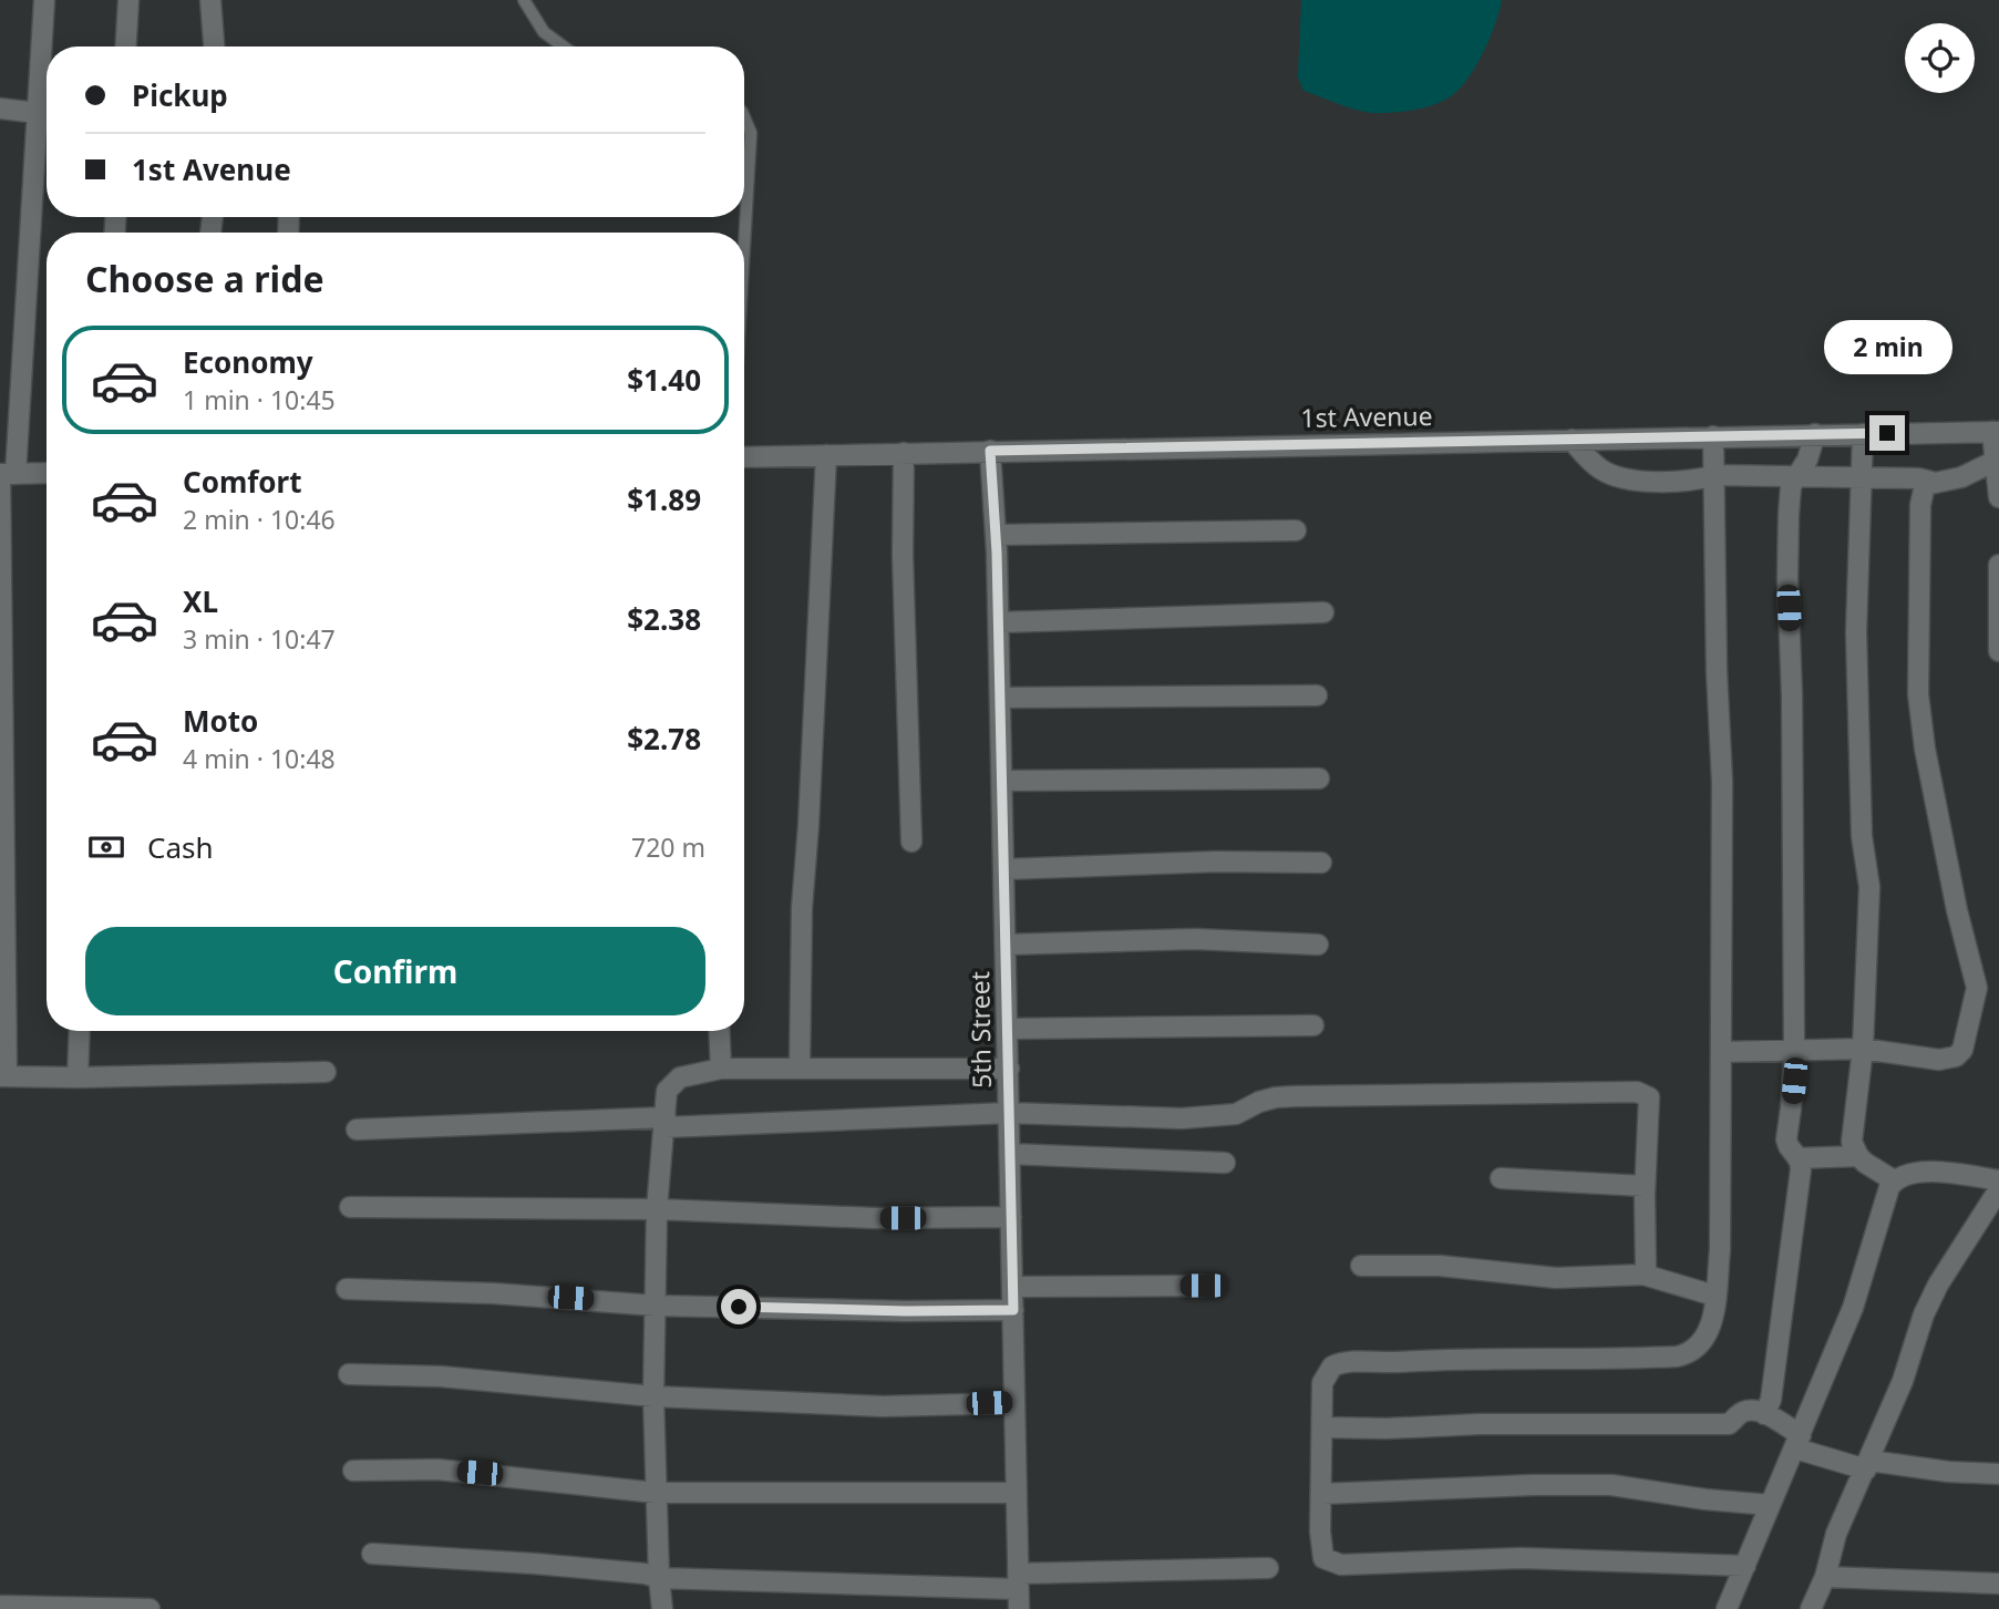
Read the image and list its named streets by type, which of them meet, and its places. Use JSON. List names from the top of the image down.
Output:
{
  "streets": {
    "street": ["1st Avenue", "5th Street"]
  },
  "crossings": [
    ["1st Avenue", "5th Street"]
  ],
  "page": {
    "banner": ["Pickup", "1st Avenue"],
    "heading": "Choose a ride",
    "bubble": "2 min",
    "list": [
      {
        "name": "Economy",
        "note": "1 min · 10:45",
        "value": "$1.40"
      },
      {
        "name": "Comfort",
        "note": "2 min · 10:46",
        "value": "$1.89"
      },
      {
        "name": "XL",
        "note": "3 min · 10:47",
        "value": "$2.38"
      },
      {
        "name": "Moto",
        "note": "4 min · 10:48",
        "value": "$2.78"
      }
    ],
    "pay": ["Cash", "720 m"],
    "buttons": "Confirm"
  }
}
